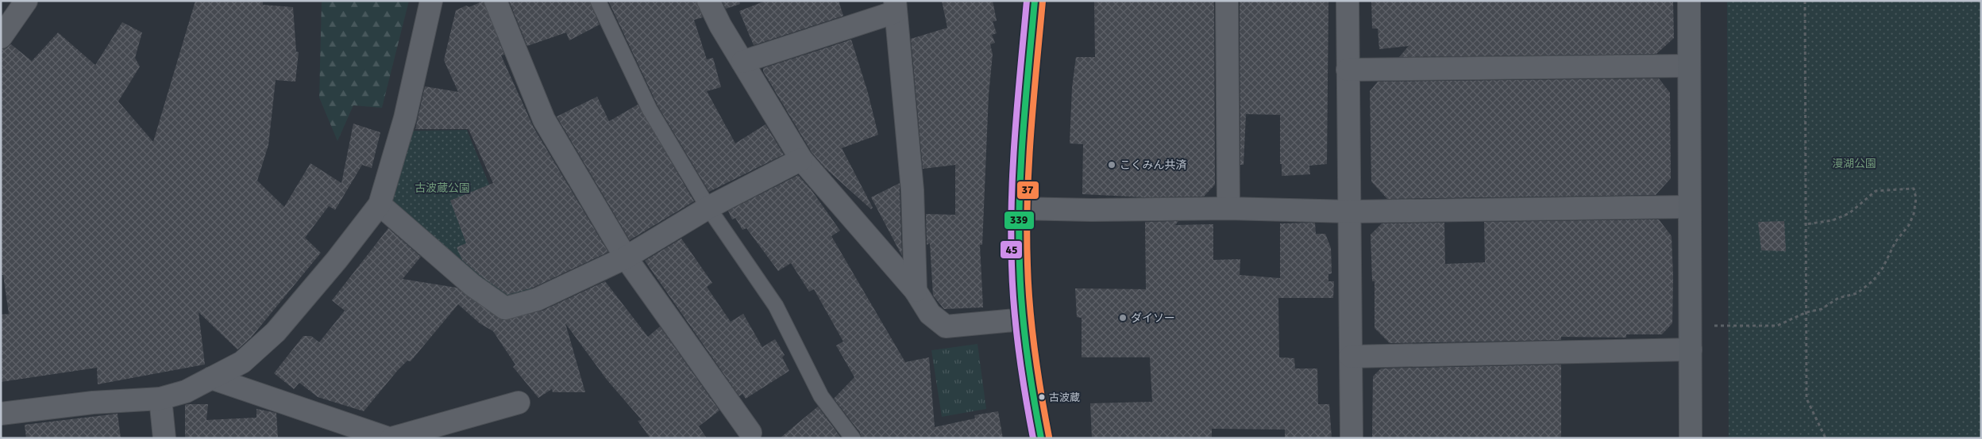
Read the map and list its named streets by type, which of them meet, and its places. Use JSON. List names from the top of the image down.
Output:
{
  "parks": ["漫湖公園", "古波蔵公園"],
  "places": ["こくみん共済", "ダイソー", "古波蔵"],
  "lines": ["transit line 339", "transit line 45", "transit line 37"]
}
